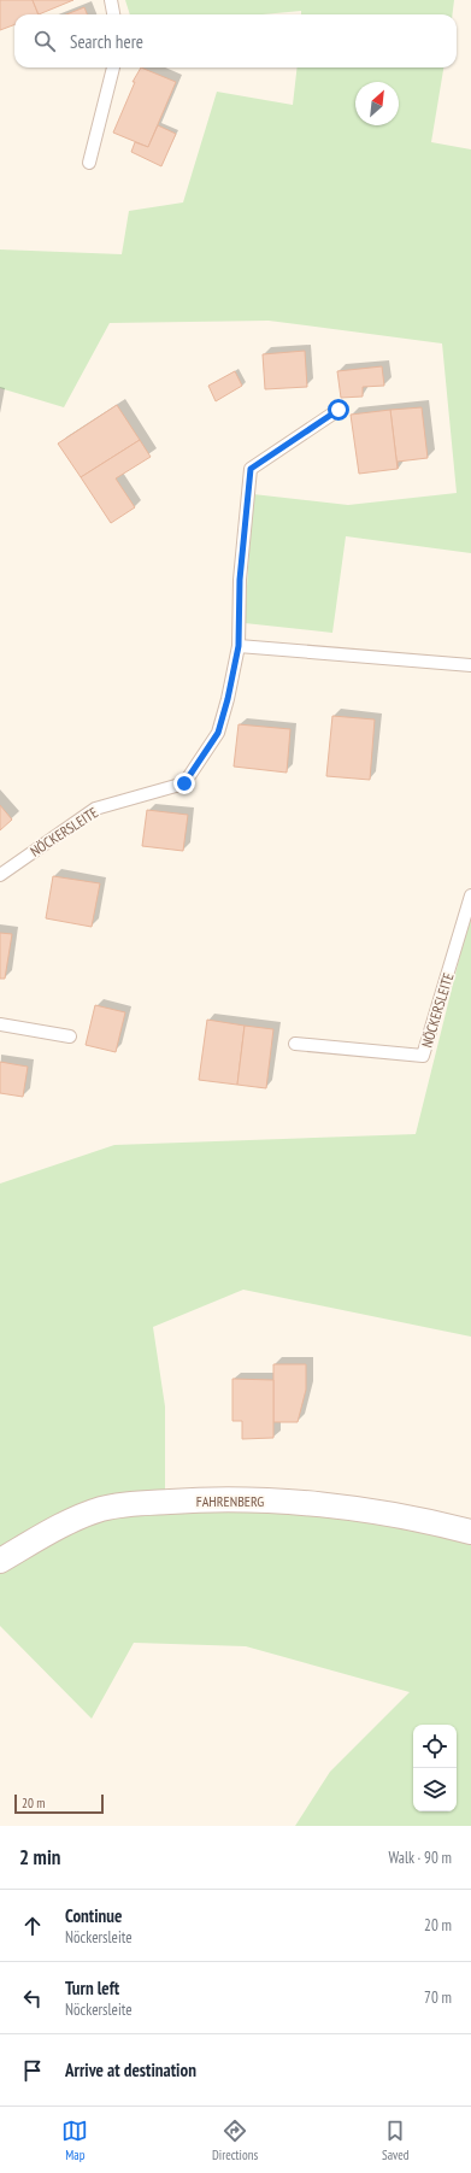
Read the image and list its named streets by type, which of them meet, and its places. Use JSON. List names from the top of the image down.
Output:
{
  "streets": {
    "street": ["FAHRENBERG"],
    "lane": ["NÖCKERSLEITE"]
  },
  "scale_bar": "20 m",
  "north": "top right",
  "page": {
    "search": "Search here",
    "scale": "20 m",
    "heading": ["2 min", "Walk · 90 m"],
    "list": [
      ["Continue", "Nöckersleite", "20 m"],
      ["Turn left", "Nöckersleite", "70 m"],
      "Arrive at destination"
    ],
    "nav": ["Map", "Directions", "Saved"]
  }
}
